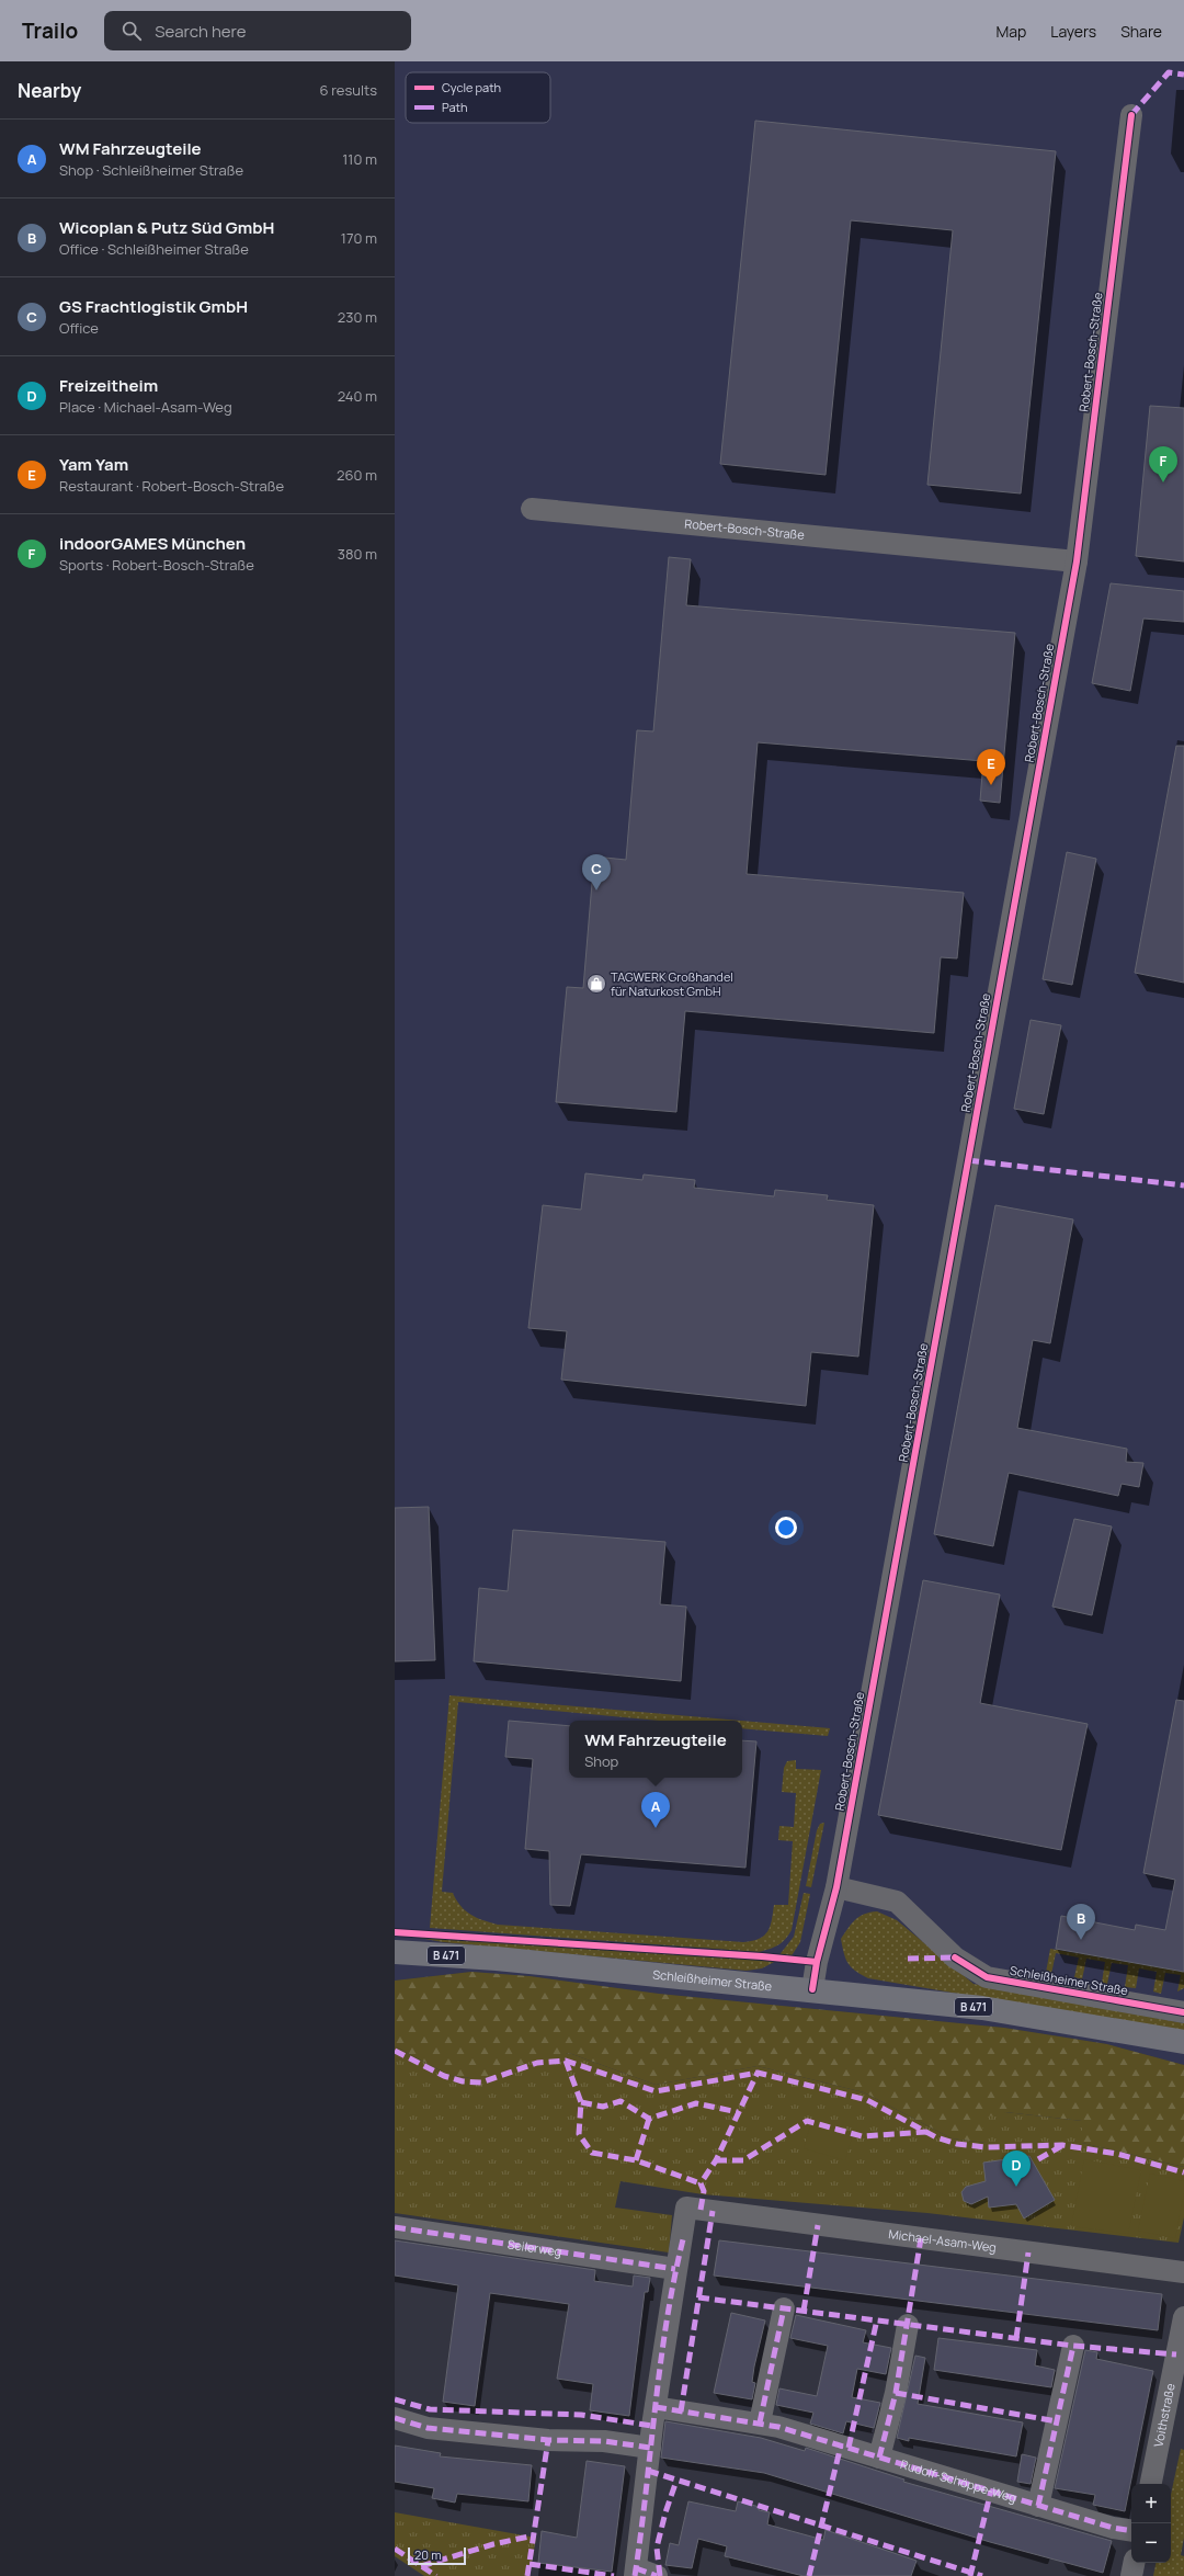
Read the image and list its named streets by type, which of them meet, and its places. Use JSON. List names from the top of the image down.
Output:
{
  "streets": {
    "main road": ["B 471", "Schleißheimer Straße"],
    "street": [
      "Robert-Bosch-Straße",
      "Michael-Asam-Weg",
      "Seilerweg",
      "Voithstraße",
      "Rudolf-Schöppe-Weg"
    ]
  },
  "crossings": [
    ["Robert-Bosch-Straße", "Schleißheimer Straße"],
    ["Michael-Asam-Weg", "Seilerweg"]
  ],
  "places": {
    "shop": ["TAGWERK Großhandel für Naturkost GmbH"]
  },
  "legend": ["Cycle path", "Path"],
  "scale_bar": "20 m",
  "page": {
    "header": "Trailo",
    "search": "Search here",
    "nav": ["Map", "Layers", "Share"],
    "heading": ["Nearby", "6 results"],
    "list": [
      {
        "mark": "A",
        "name": "WM Fahrzeugteile",
        "note": "Shop · Schleißheimer Straße",
        "value": "110 m"
      },
      {
        "mark": "B",
        "name": "Wicoplan & Putz Süd GmbH",
        "note": "Office · Schleißheimer Straße",
        "value": "170 m"
      },
      {
        "mark": "C",
        "name": "GS Frachtlogistik GmbH",
        "note": "Office",
        "value": "230 m"
      },
      {
        "mark": "D",
        "name": "Freizeitheim",
        "note": "Place · Michael-Asam-Weg",
        "value": "240 m"
      },
      {
        "mark": "E",
        "name": "Yam Yam",
        "note": "Restaurant · Robert-Bosch-Straße",
        "value": "260 m"
      },
      {
        "mark": "F",
        "name": "indoorGAMES München",
        "note": "Sports · Robert-Bosch-Straße",
        "value": "380 m"
      }
    ],
    "pins": [
      "F",
      "E",
      "C",
      "A",
      "B",
      "D"
    ],
    "popup": ["WM Fahrzeugteile", "Shop"],
    "map_buttons": ["+", "−"],
    "scale": "20 m"
  }
}
